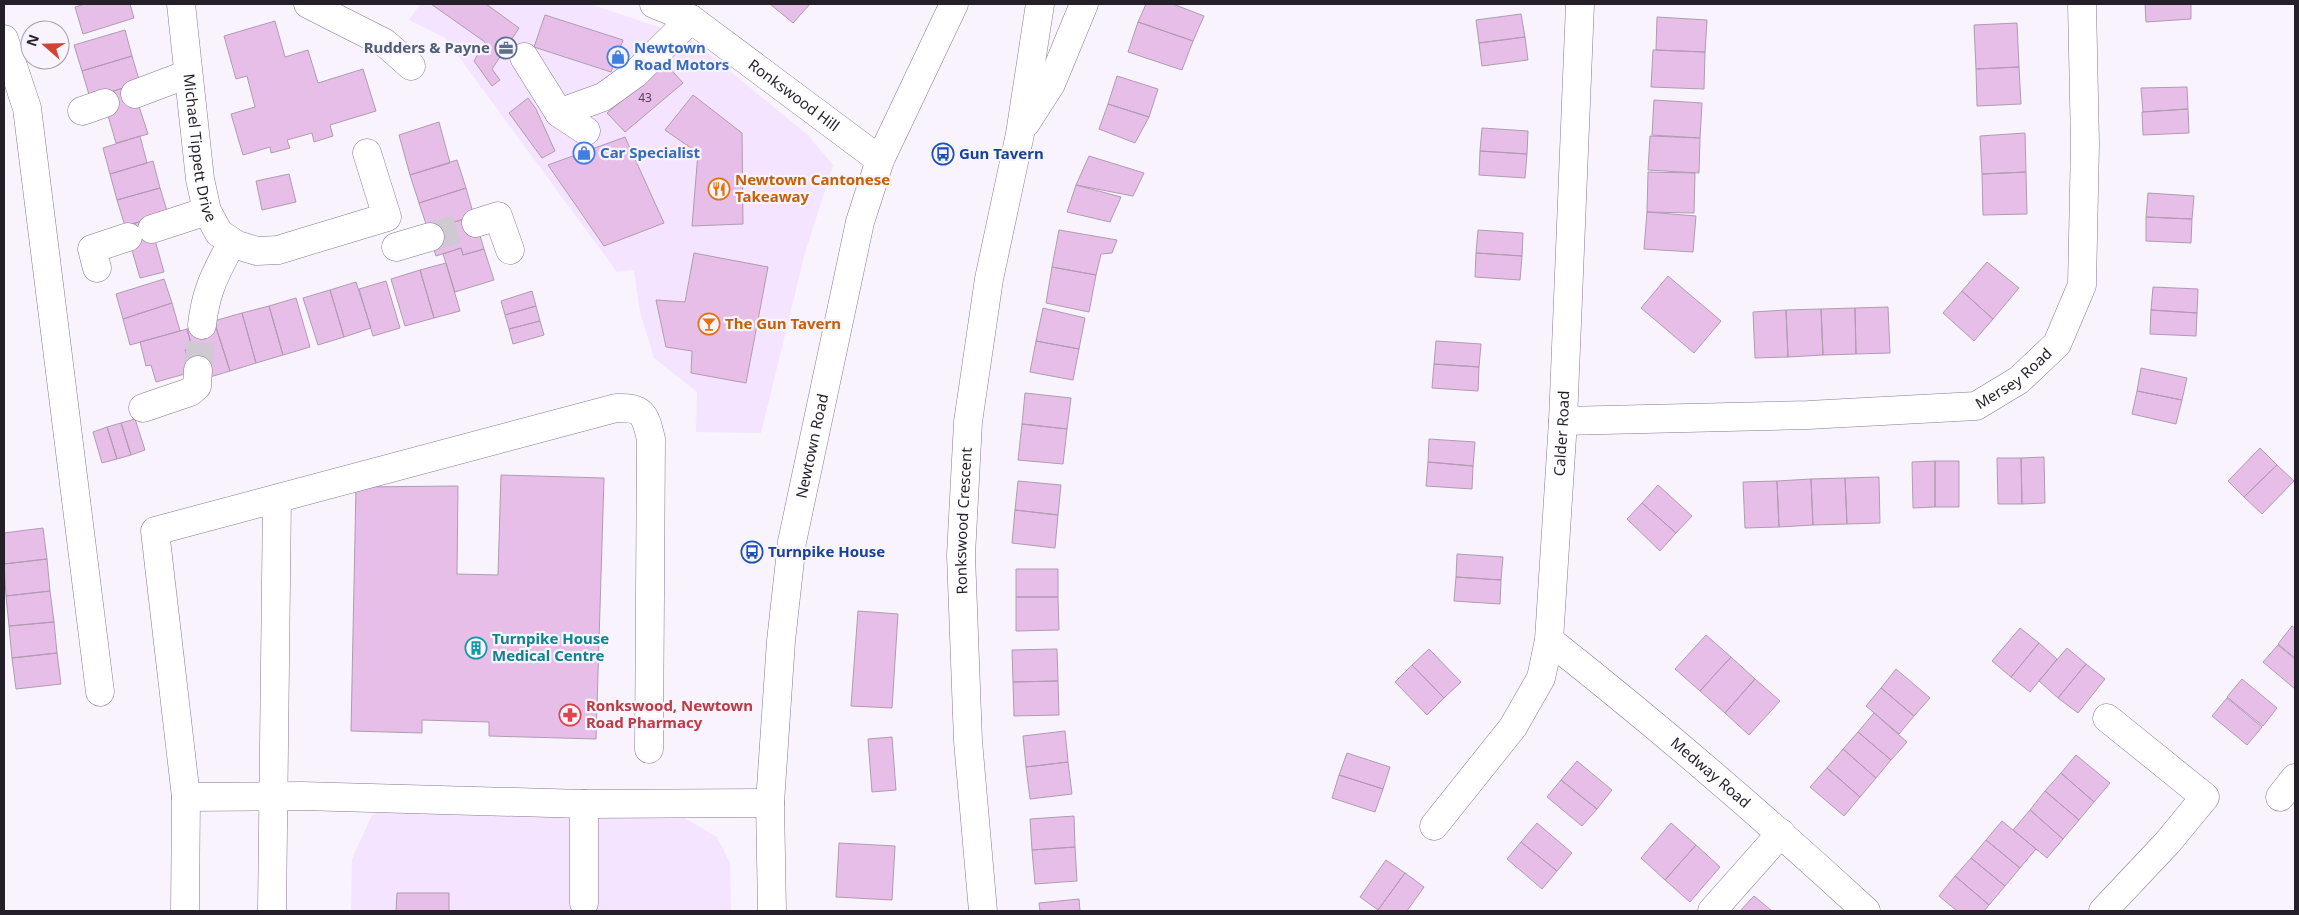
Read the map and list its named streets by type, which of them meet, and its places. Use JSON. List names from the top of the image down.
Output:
{
  "streets": {
    "street": [
      "Ronkswood Hill",
      "Michael Tippett Drive",
      "Mersey Road",
      "Calder Road",
      "Newtown Road",
      "Ronkswood Crescent",
      "Medway Road"
    ]
  },
  "crossings": [
    ["Ronkswood Hill", "Newtown Road"],
    ["Mersey Road", "Calder Road"],
    ["Calder Road", "Medway Road"]
  ],
  "places": {
    "office": ["Rudders & Payne"],
    "shop": ["Newtown Road Motors", "Car Specialist"],
    "bus stop": ["Gun Tavern", "Turnpike House"],
    "restaurant": ["Newtown Cantonese Takeaway"],
    "bar": ["The Gun Tavern"],
    "building": ["Turnpike House Medical Centre"],
    "pharmacy": ["Ronkswood, Newtown Road Pharmacy"]
  },
  "house_numbers": ["43"],
  "north": "left"
}
